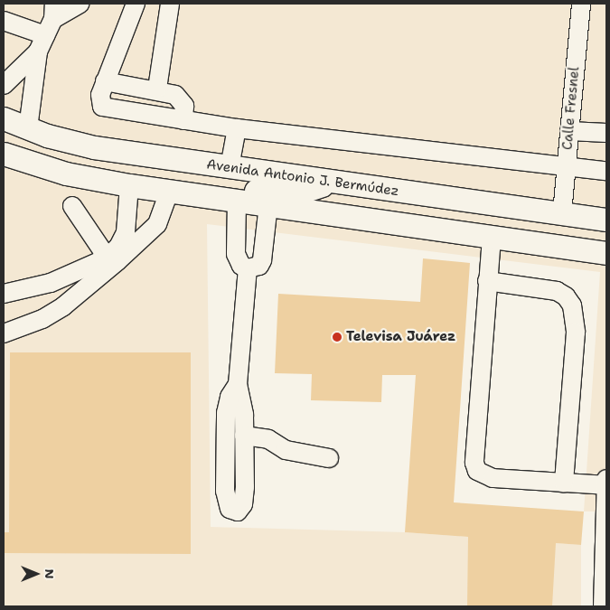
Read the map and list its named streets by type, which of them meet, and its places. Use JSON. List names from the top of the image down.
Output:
{
  "streets": {
    "main road": ["Avenida Antonio J. Bermúdez"],
    "street": ["Calle Fresnel"]
  },
  "crossings": [
    ["Calle Fresnel", "Avenida Antonio J. Bermúdez"]
  ],
  "places": ["Televisa Juárez"],
  "north": "right"
}
